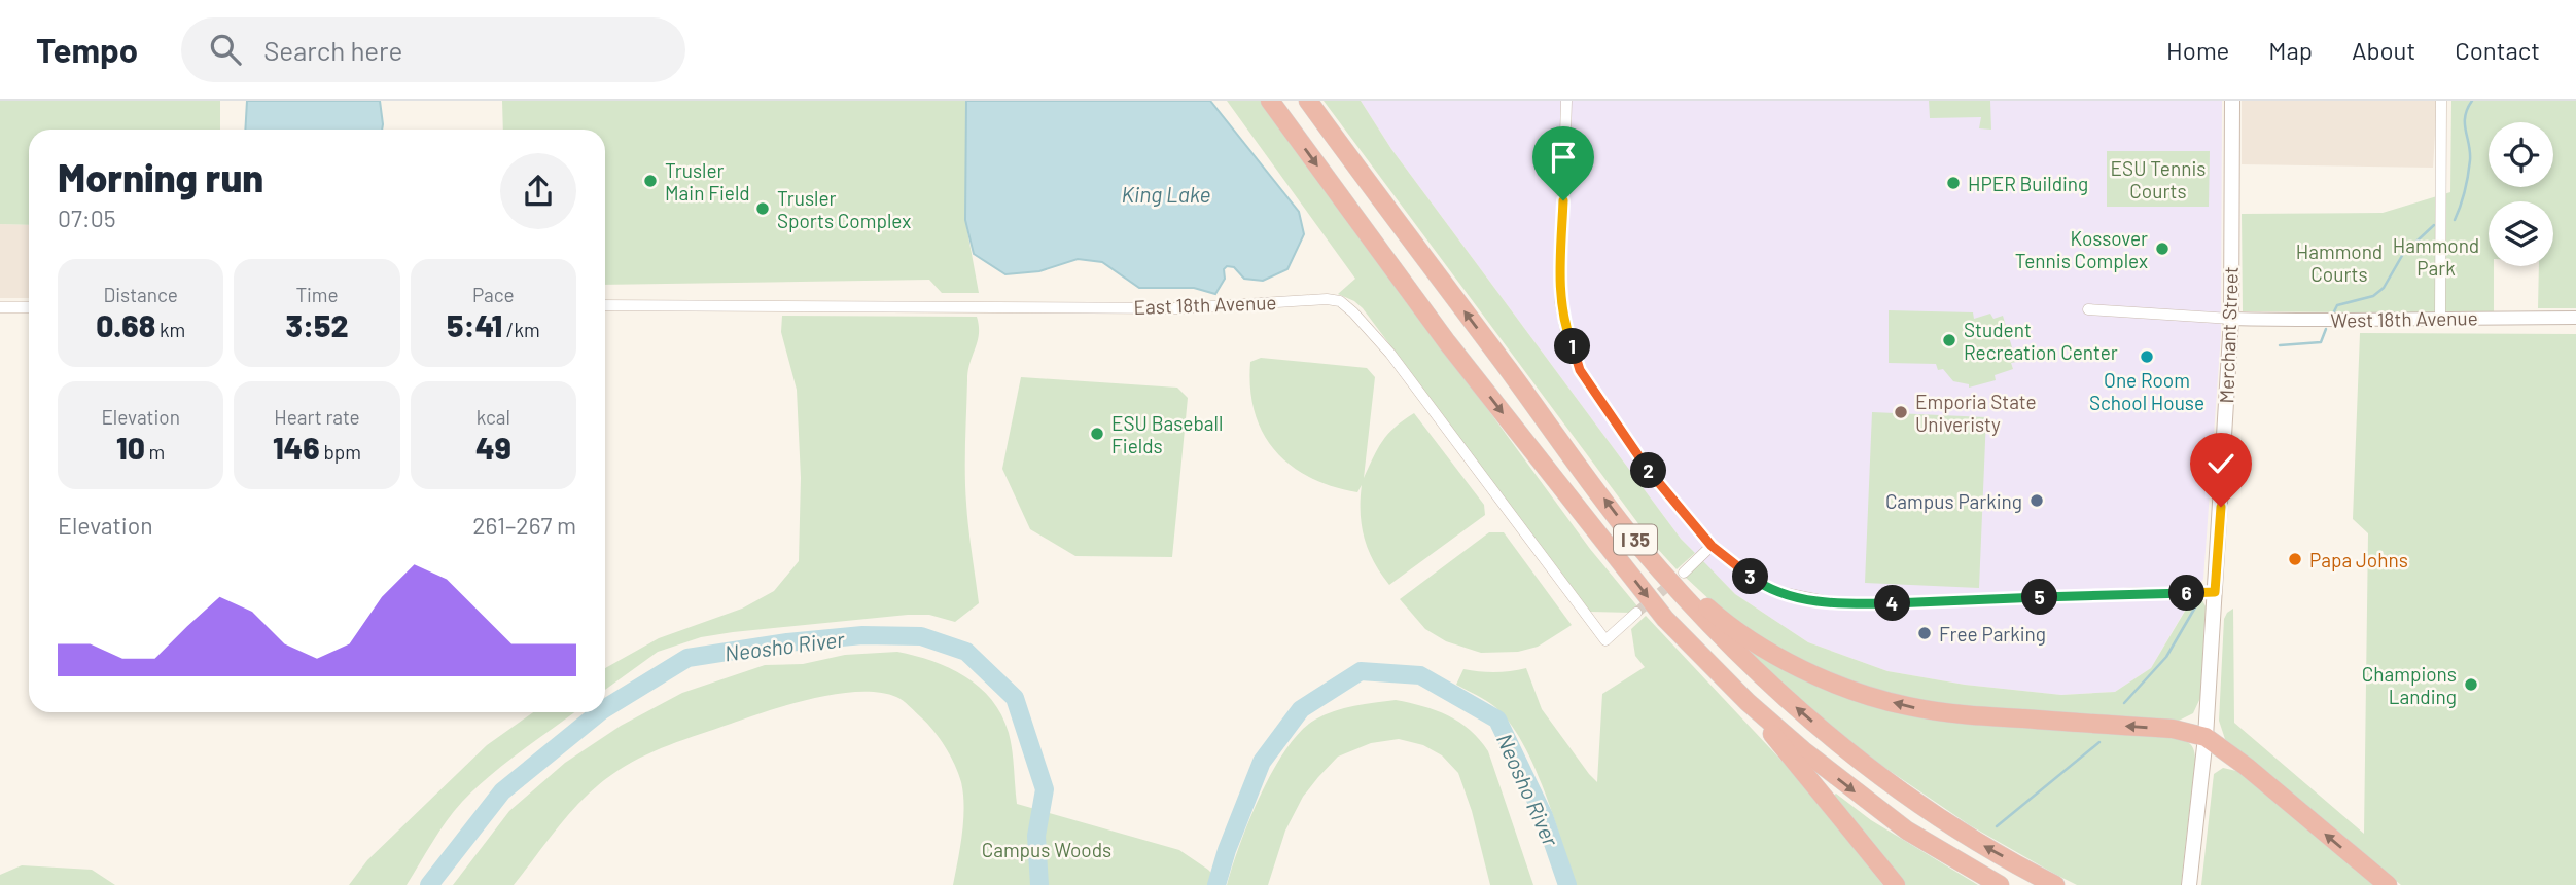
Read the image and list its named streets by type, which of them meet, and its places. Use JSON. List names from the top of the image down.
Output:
{
  "streets": {
    "highway": ["I 35"],
    "main road": ["Merchant Street"],
    "street": ["East 18th Avenue", "West 18th Avenue"]
  },
  "crossings": [
    ["West 18th Avenue", "Merchant Street"]
  ],
  "water": ["King Lake", "Neosho River"],
  "parks": [
    "ESU Tennis Courts",
    "Hammond Park",
    "Hammond Courts",
    "Campus Woods"
  ],
  "places": [
    "Trusler Main Field",
    "HPER Building",
    "Trusler Sports Complex",
    "Kossover Tennis Complex",
    "Student Recreation Center",
    "One Room School House",
    "Emporia State Univeristy",
    "ESU Baseball Fields",
    "Campus Parking",
    "Papa Johns",
    "Free Parking",
    "Champions Landing"
  ],
  "page": {
    "header": "Tempo",
    "search": "Search here",
    "nav": [
      "Home",
      "Map",
      "About",
      "Contact"
    ],
    "heading": ["Morning run", "07:05"],
    "stats": [
      ["Distance", "0.68 km"],
      ["Time", "3:52"],
      ["Pace", "5:41 /km"],
      ["Elevation", "10 m"],
      ["Heart rate", "146 bpm"],
      ["kcal", "49"]
    ],
    "pins": [
      "1",
      "2",
      "3",
      "6",
      "5",
      "4"
    ],
    "chart": ["Elevation", "261–267 m"]
  }
}
